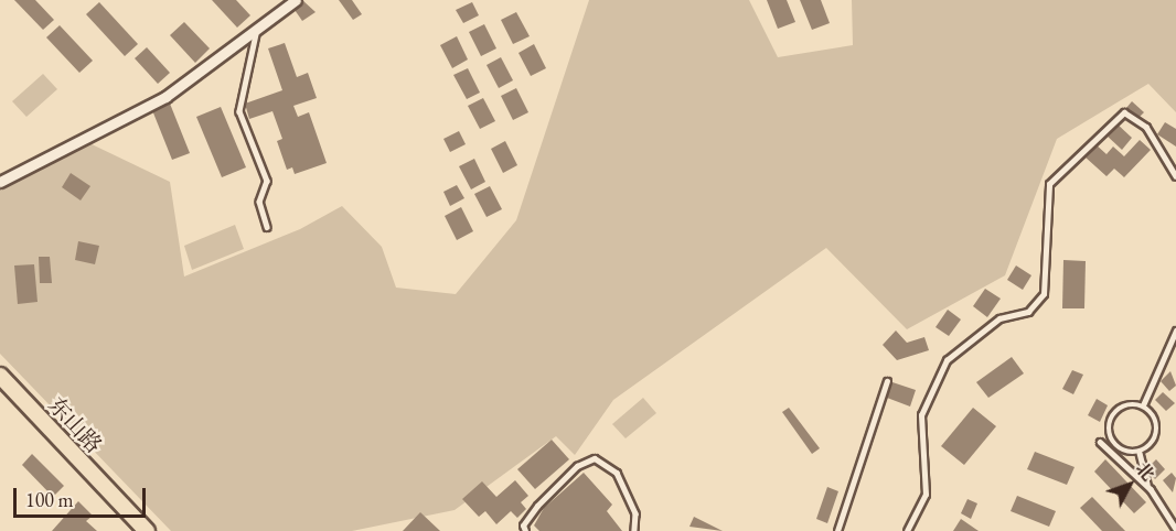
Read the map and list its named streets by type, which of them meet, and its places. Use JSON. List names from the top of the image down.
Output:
{
  "streets": {
    "main road": ["东山路"]
  },
  "scale_bar": "100 m",
  "north": "top right"
}
